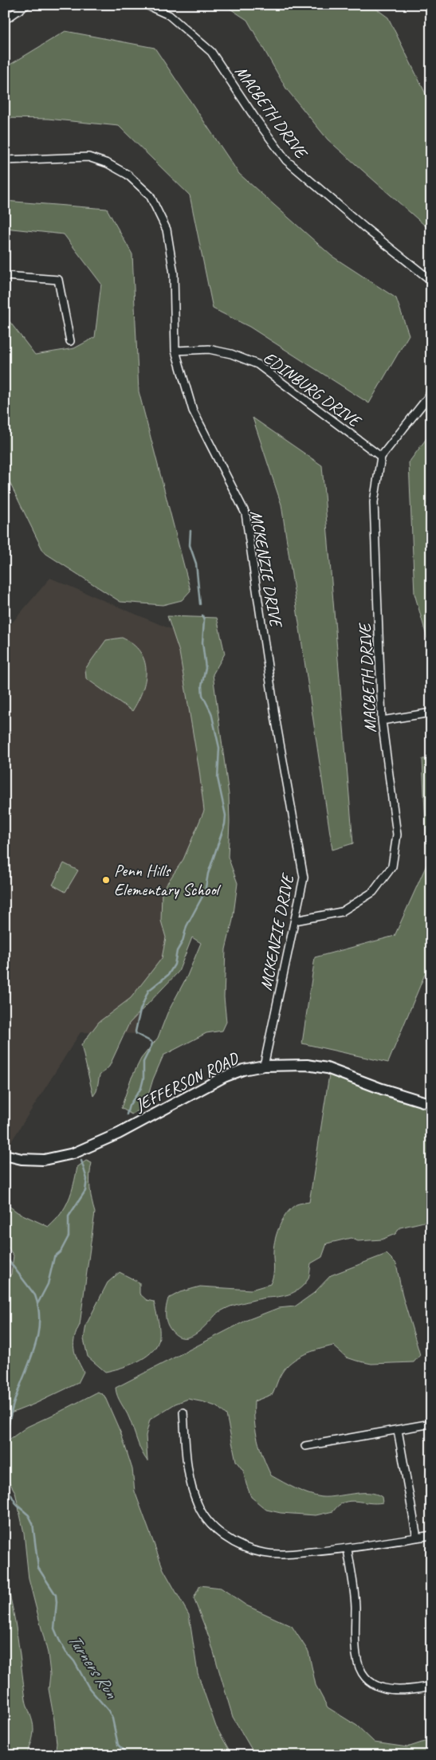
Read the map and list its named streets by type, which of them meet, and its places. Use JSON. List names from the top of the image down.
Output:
{
  "streets": {
    "street": [
      "MACBETH DRIVE",
      "EDINBURG DRIVE",
      "MCKENZIE DRIVE",
      "JEFFERSON ROAD"
    ]
  },
  "crossings": [
    ["MACBETH DRIVE", "EDINBURG DRIVE"],
    ["MACBETH DRIVE", "MCKENZIE DRIVE"],
    ["EDINBURG DRIVE", "MCKENZIE DRIVE"],
    ["MCKENZIE DRIVE", "JEFFERSON ROAD"]
  ],
  "water": ["Turners Run"],
  "places": ["Penn Hills Elementary School"]
}
